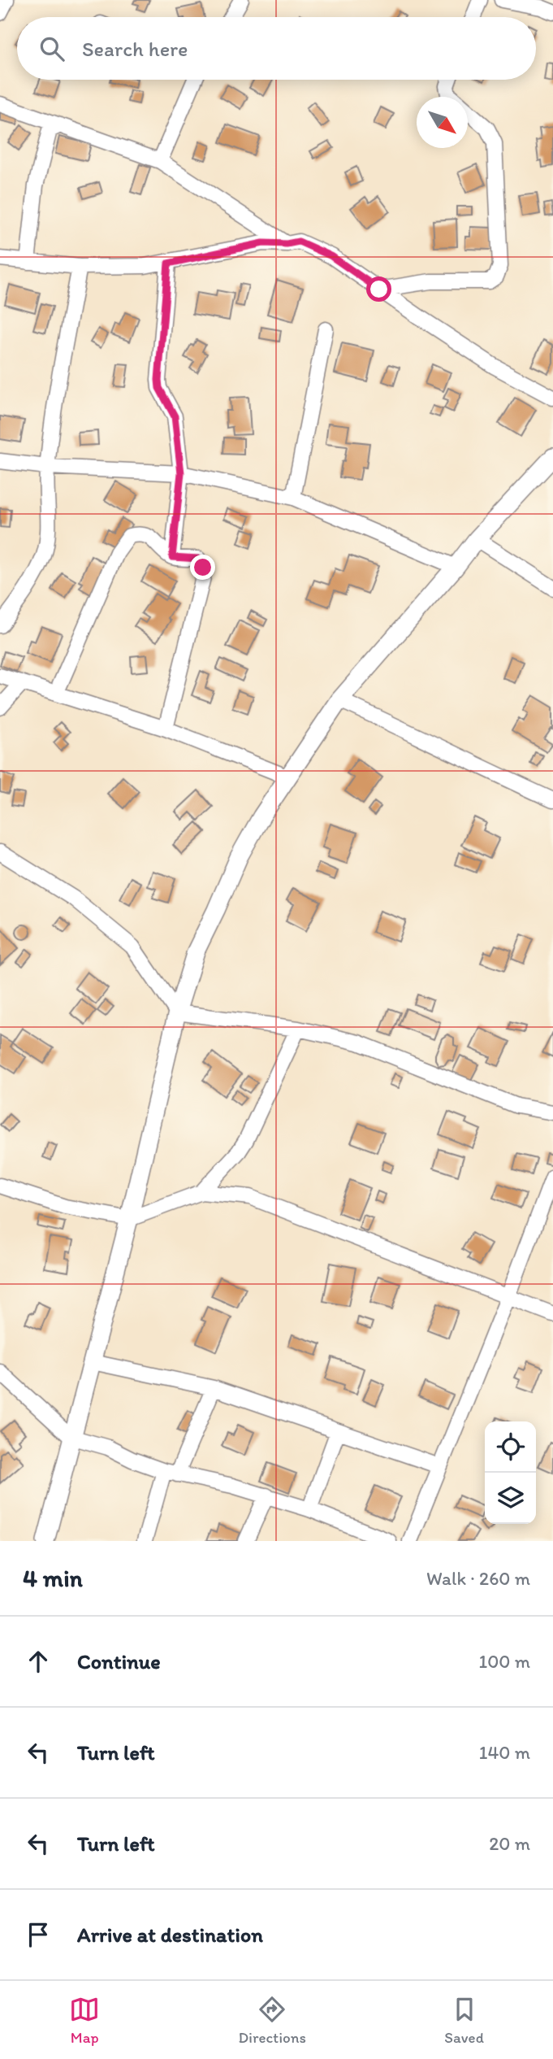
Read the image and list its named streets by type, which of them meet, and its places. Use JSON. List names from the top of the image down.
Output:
{
  "north": "bottom right",
  "page": {
    "search": "Search here",
    "heading": ["4 min", "Walk · 260 m"],
    "list": [
      ["Continue", "100 m"],
      ["Turn left", "140 m"],
      ["Turn left", "20 m"],
      "Arrive at destination"
    ],
    "nav": ["Map", "Directions", "Saved"]
  }
}
